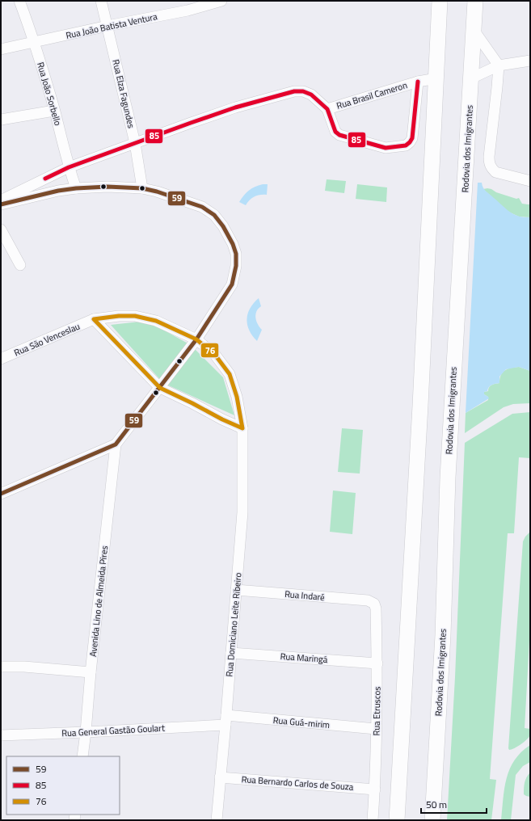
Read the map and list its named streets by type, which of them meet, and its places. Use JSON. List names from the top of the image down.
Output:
{
  "streets": {
    "highway": ["Rodovia dos Imigrantes"],
    "street": [
      "Rua João Batista Ventura",
      "Rua João Sorbello",
      "Rua Elza Fagundes",
      "Rua Brasil Cameron",
      "Rua São Venceslau",
      "Rua Indaré",
      "Avenida Lino de Almeida Pires",
      "Rua Domiciano Leite Ribeiro",
      "Rua Maringá",
      "Rua Etruscos",
      "Rua Guá-mirim",
      "Rua General Gastão Goulart",
      "Rua Bernardo Carlos de Souza"
    ]
  },
  "crossings": [
    ["Rua João Batista Ventura", "Rua João Sorbello"],
    ["Rua João Batista Ventura", "Rua Elza Fagundes"],
    ["Rua São Venceslau", "Rua Domiciano Leite Ribeiro"],
    ["Rua Indaré", "Rua Domiciano Leite Ribeiro"],
    ["Rua Indaré", "Rua Etruscos"],
    ["Avenida Lino de Almeida Pires", "Rua General Gastão Goulart"],
    ["Rua Domiciano Leite Ribeiro", "Rua Maringá"],
    ["Rua Domiciano Leite Ribeiro", "Rua Guá-mirim"],
    ["Rua Domiciano Leite Ribeiro", "Rua General Gastão Goulart"],
    ["Rua Domiciano Leite Ribeiro", "Rua Bernardo Carlos de Souza"],
    ["Rua Maringá", "Rua Etruscos"],
    ["Rua Etruscos", "Rua Guá-mirim"],
    ["Rua Etruscos", "Rua Bernardo Carlos de Souza"],
    ["Rua Guá-mirim", "Rua General Gastão Goulart"]
  ],
  "lines": ["transit line 85", "transit line 59", "transit line 76"],
  "legend": ["59", "85", "76"],
  "scale_bar": "50 m"
}
